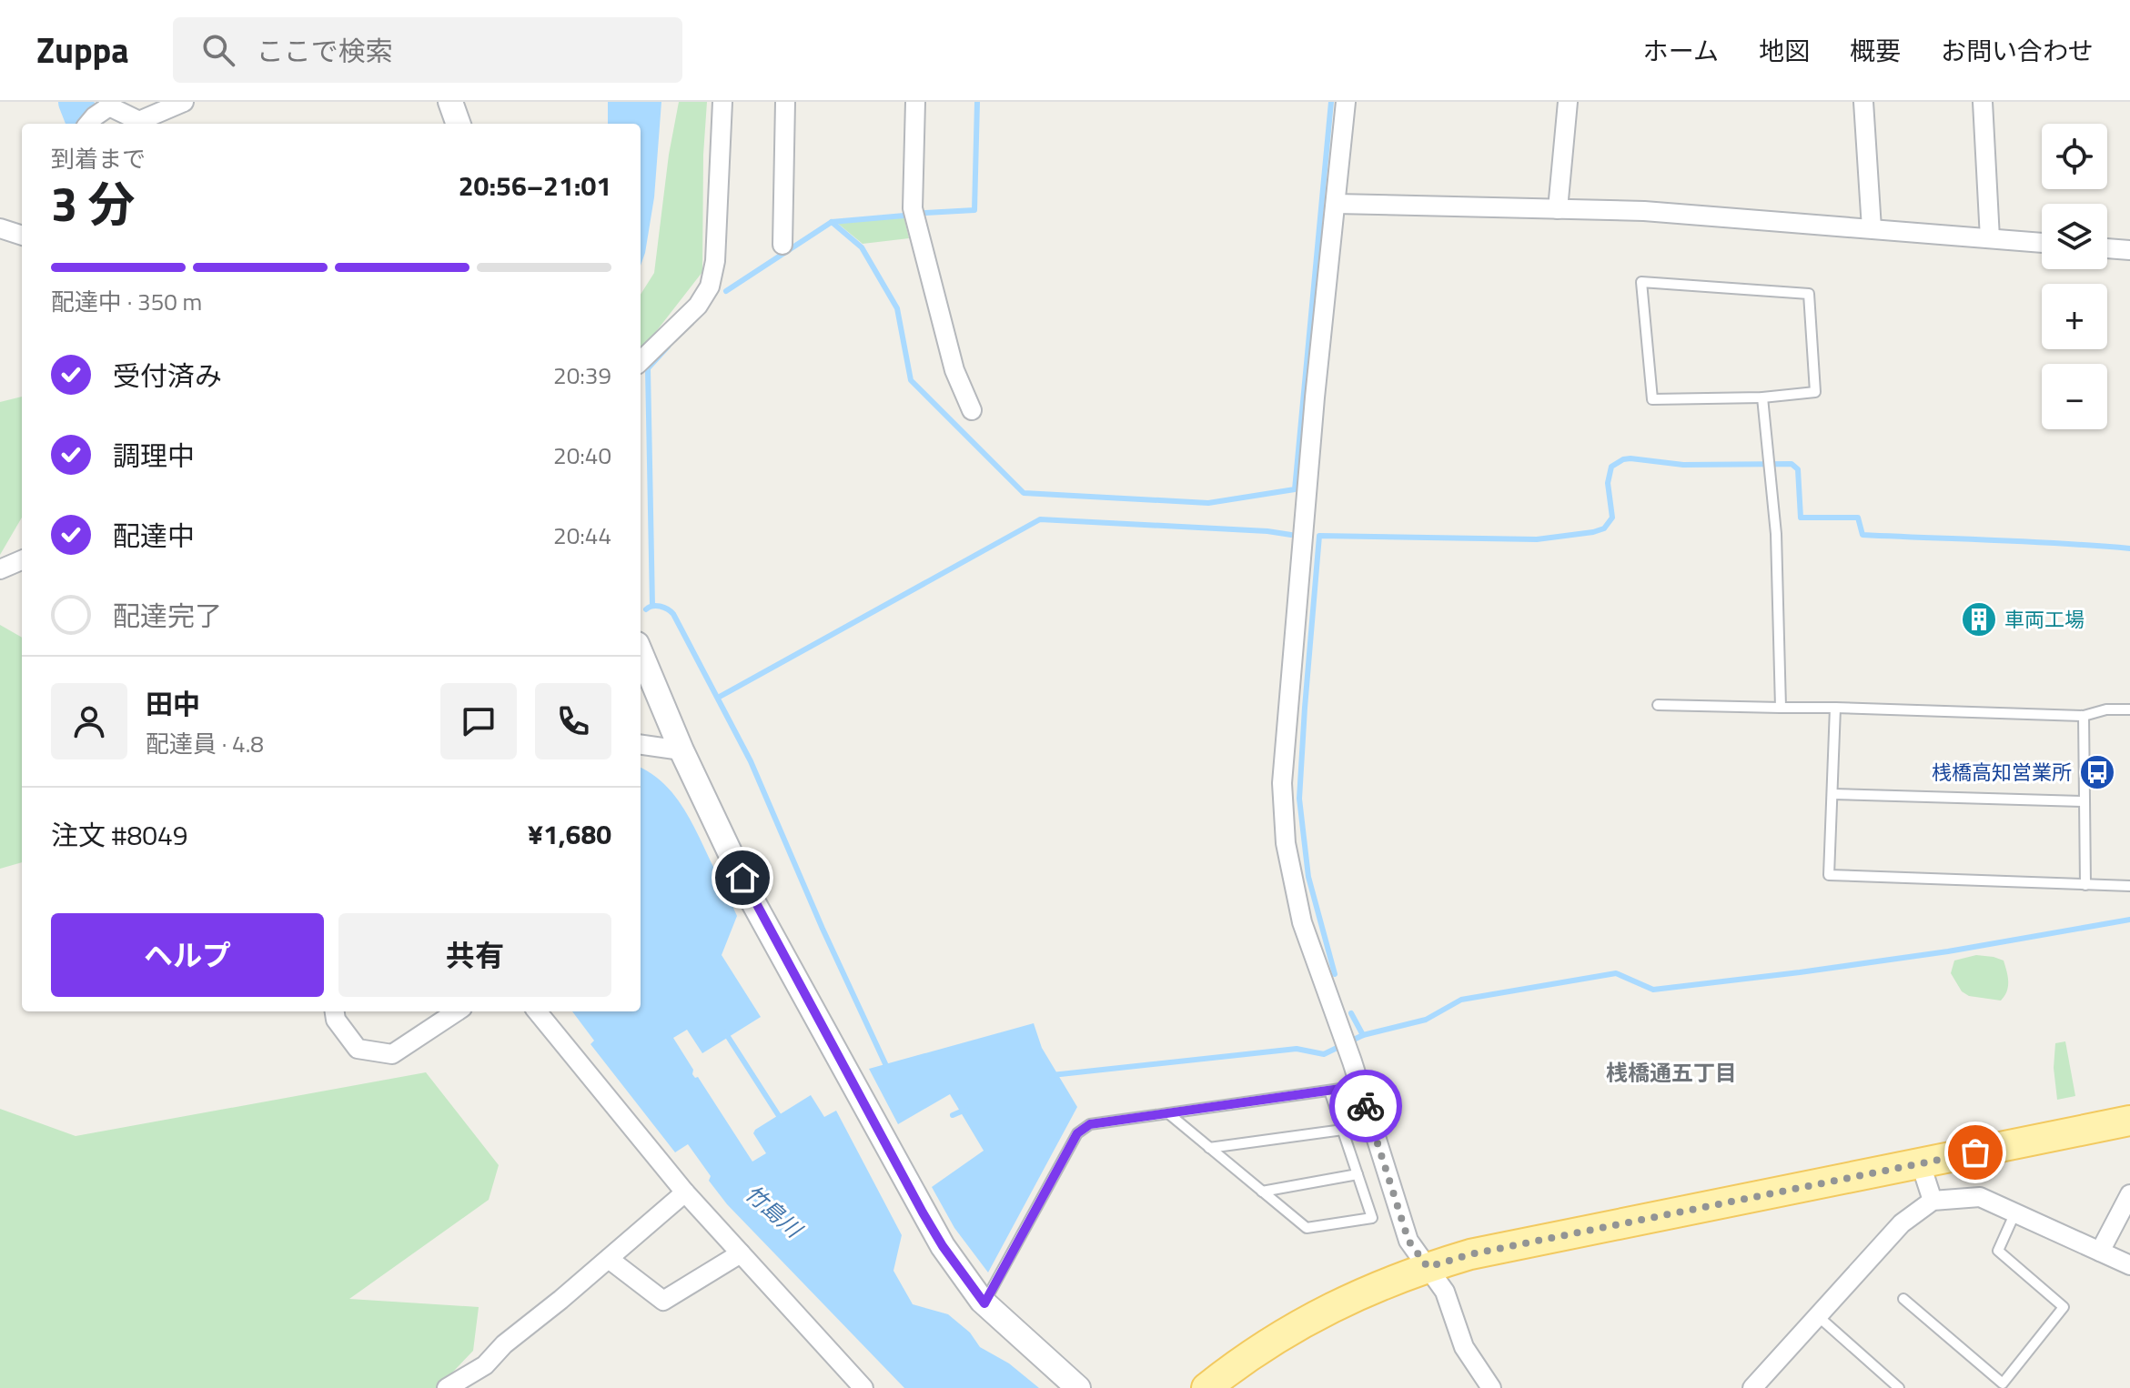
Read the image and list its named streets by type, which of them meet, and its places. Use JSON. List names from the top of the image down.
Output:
{
  "districts": ["桟橋通五丁目"],
  "water": ["竹島川"],
  "places": {
    "building": ["車両工場"],
    "bus stop": ["桟橋高知営業所"]
  },
  "page": {
    "header": "Zuppa",
    "search": "ここで検索",
    "nav": [
      "ホーム",
      "地図",
      "概要",
      "お問い合わせ"
    ],
    "map_buttons": ["+", "−"],
    "heading": ["3 分", "到着まで", "20:56–21:01"],
    "panel": [
      "田中",
      "配達員 · 4.8",
      "注文 #8049",
      "¥1,680"
    ],
    "bar": "配達中 · 350 m",
    "list": [
      ["受付済み", "20:39"],
      ["調理中", "20:40"],
      ["配達中", "20:44"],
      "配達完了"
    ],
    "buttons": ["ヘルプ", "共有"]
  }
}
